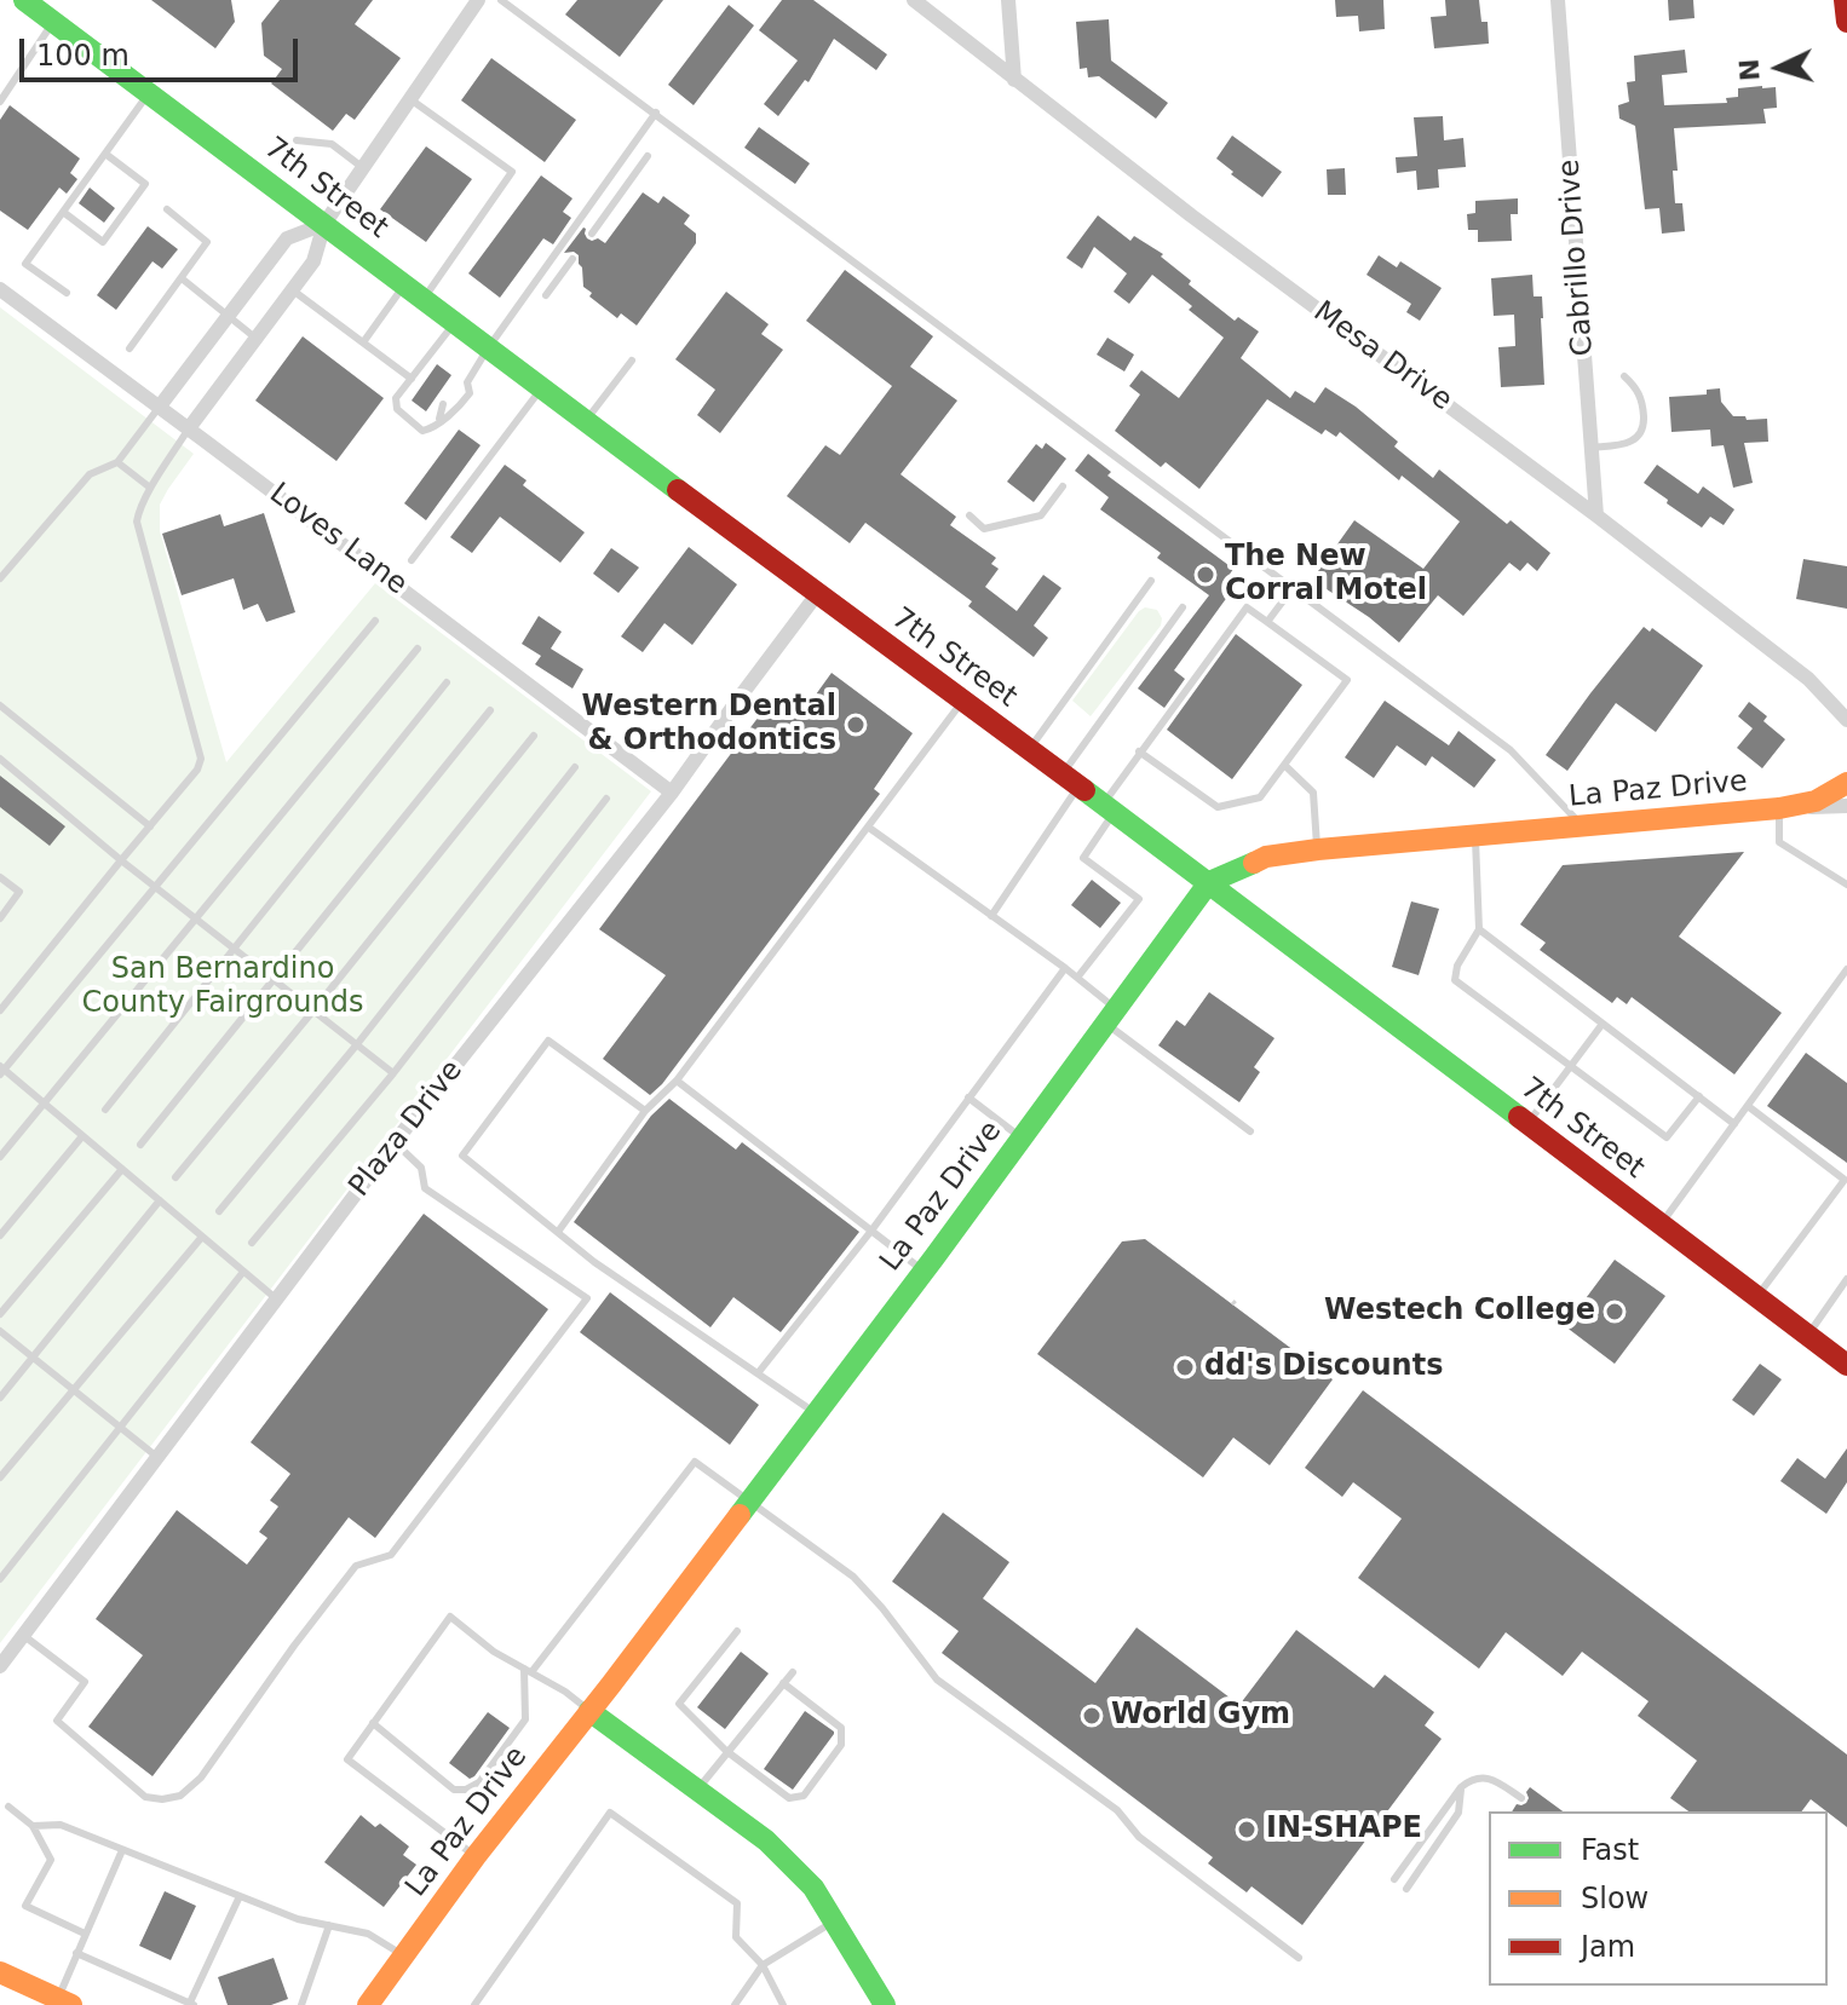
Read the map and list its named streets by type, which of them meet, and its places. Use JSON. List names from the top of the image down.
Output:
{
  "streets": {
    "main road": ["7th Street", "La Paz Drive"],
    "street": [
      "Cabrillo Drive",
      "Mesa Drive",
      "Loves Lane",
      "Plaza Drive"
    ]
  },
  "crossings": [
    ["7th Street", "La Paz Drive"],
    ["7th Street", "Plaza Drive"],
    ["Cabrillo Drive", "Mesa Drive"],
    ["Loves Lane", "Plaza Drive"]
  ],
  "parks": ["San Bernardino County Fairgrounds"],
  "places": [
    "The New Corral Motel",
    "Western Dental & Orthodontics",
    "Westech College",
    "dd's Discounts",
    "World Gym",
    "IN-SHAPE"
  ],
  "legend": ["Fast", "Slow", "Jam"],
  "scale_bar": "100 m",
  "north": "left"
}
